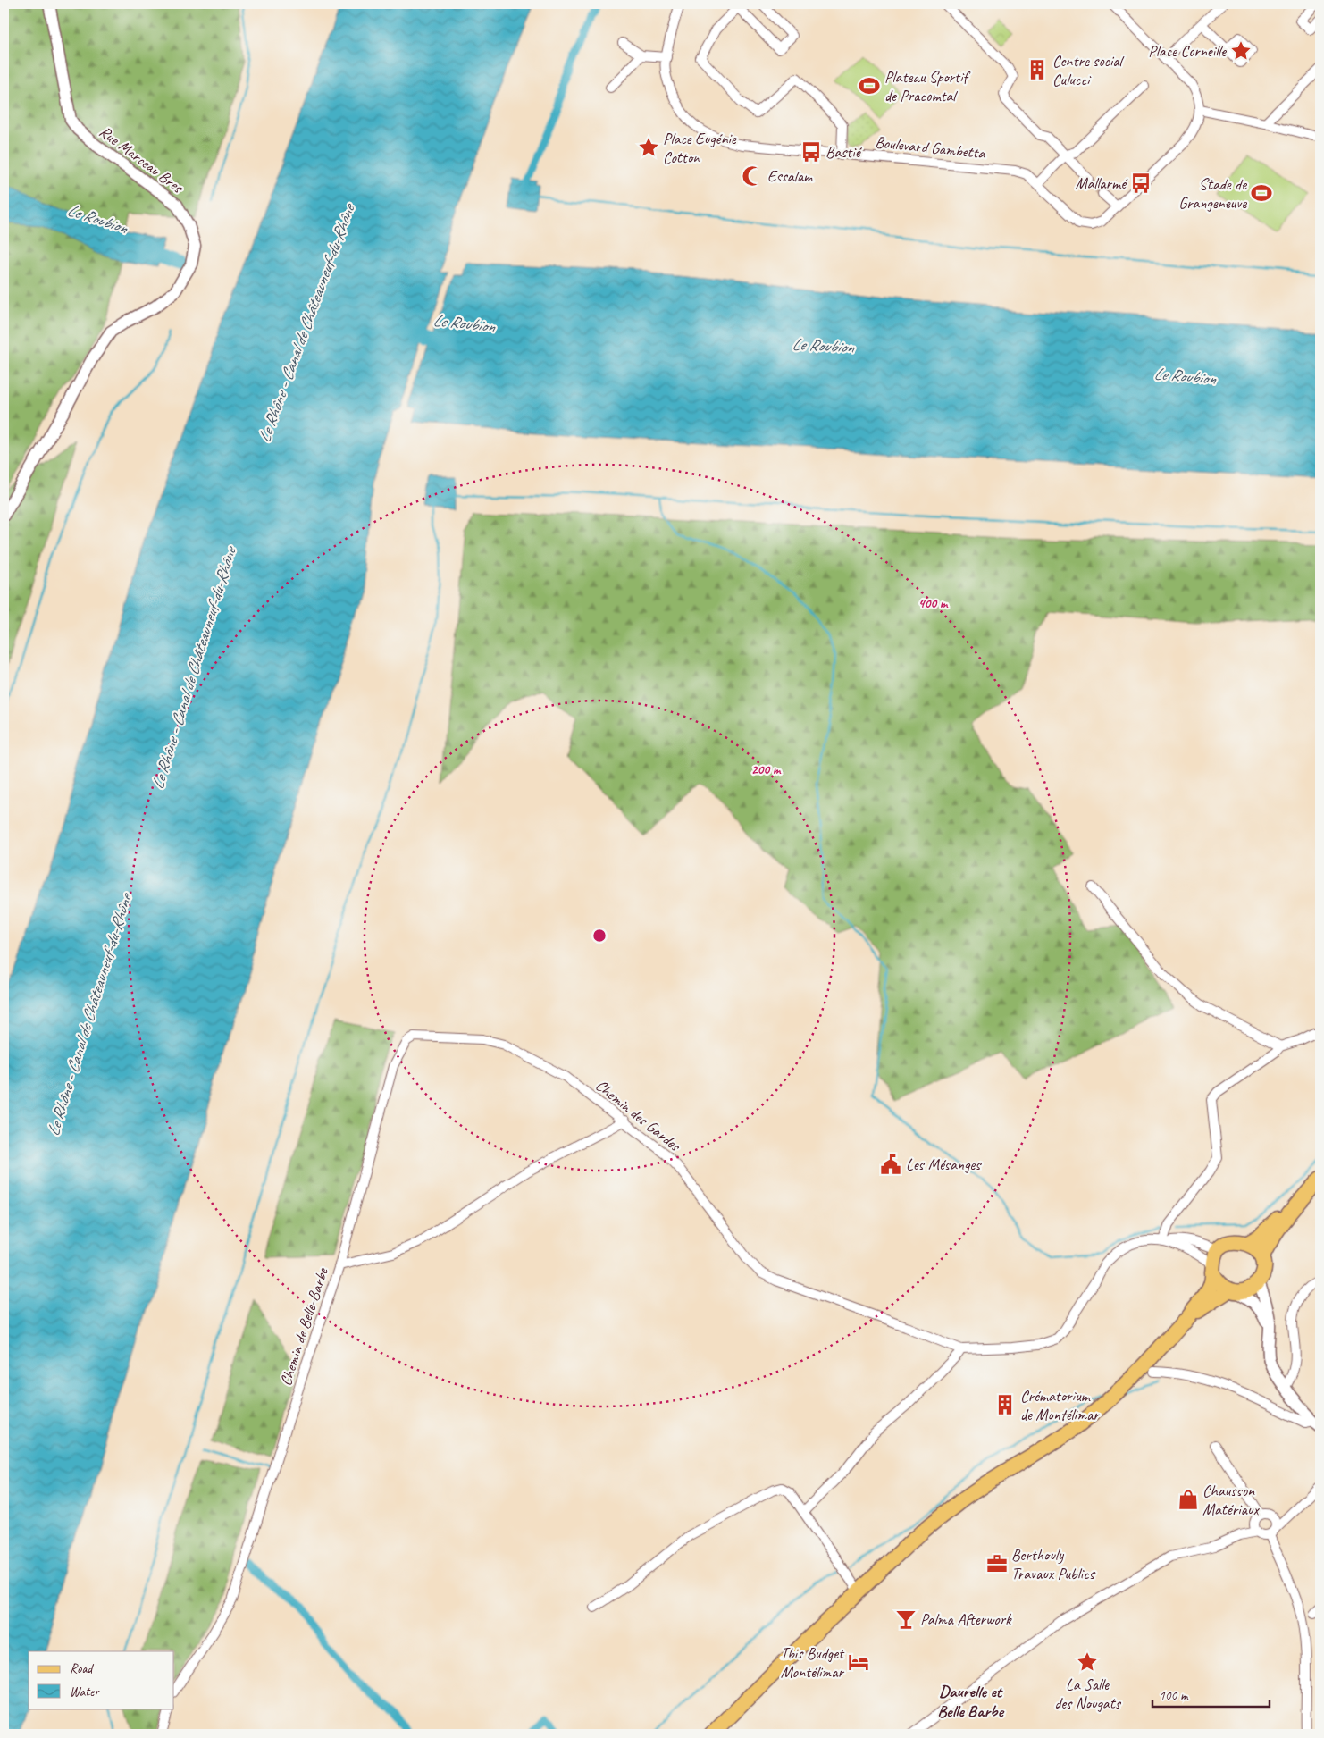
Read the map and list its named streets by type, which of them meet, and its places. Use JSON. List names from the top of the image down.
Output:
{
  "streets": {
    "street": [
      "Boulevard Gambetta",
      "Rue Marceau Bres",
      "Chemin des Gardes",
      "Chemin de Belle-Barbe"
    ]
  },
  "crossings": [
    ["Chemin des Gardes", "Chemin de Belle-Barbe"]
  ],
  "districts": ["Daurelle et Belle Barbe"],
  "water": ["Le Roubion", "Le Rhône - Canal de Châteauneuf-du-Rhône"],
  "places": {
    "place": ["Place Corneille", "Place Eugénie Cotton", "La Salle des Nougats"],
    "building": ["Centre social Culucci", "Crématorium de Montélimar"],
    "sports": ["Plateau Sportif de Pracomtal", "Stade de Grangeneuve"],
    "bus stop": ["Bastié", "Mallarmé"],
    "mosque": ["Essalam"],
    "public building": ["Les Mésanges"],
    "shop": ["Chausson Matériaux"],
    "office": ["Berthouly Travaux Publics"],
    "bar": ["Palma Afterwork"],
    "hotel": ["Ibis Budget Montélimar"]
  },
  "legend": ["Road", "Water"],
  "scale_bar": "100 m",
  "rings": ["400 m", "200 m"]
}
